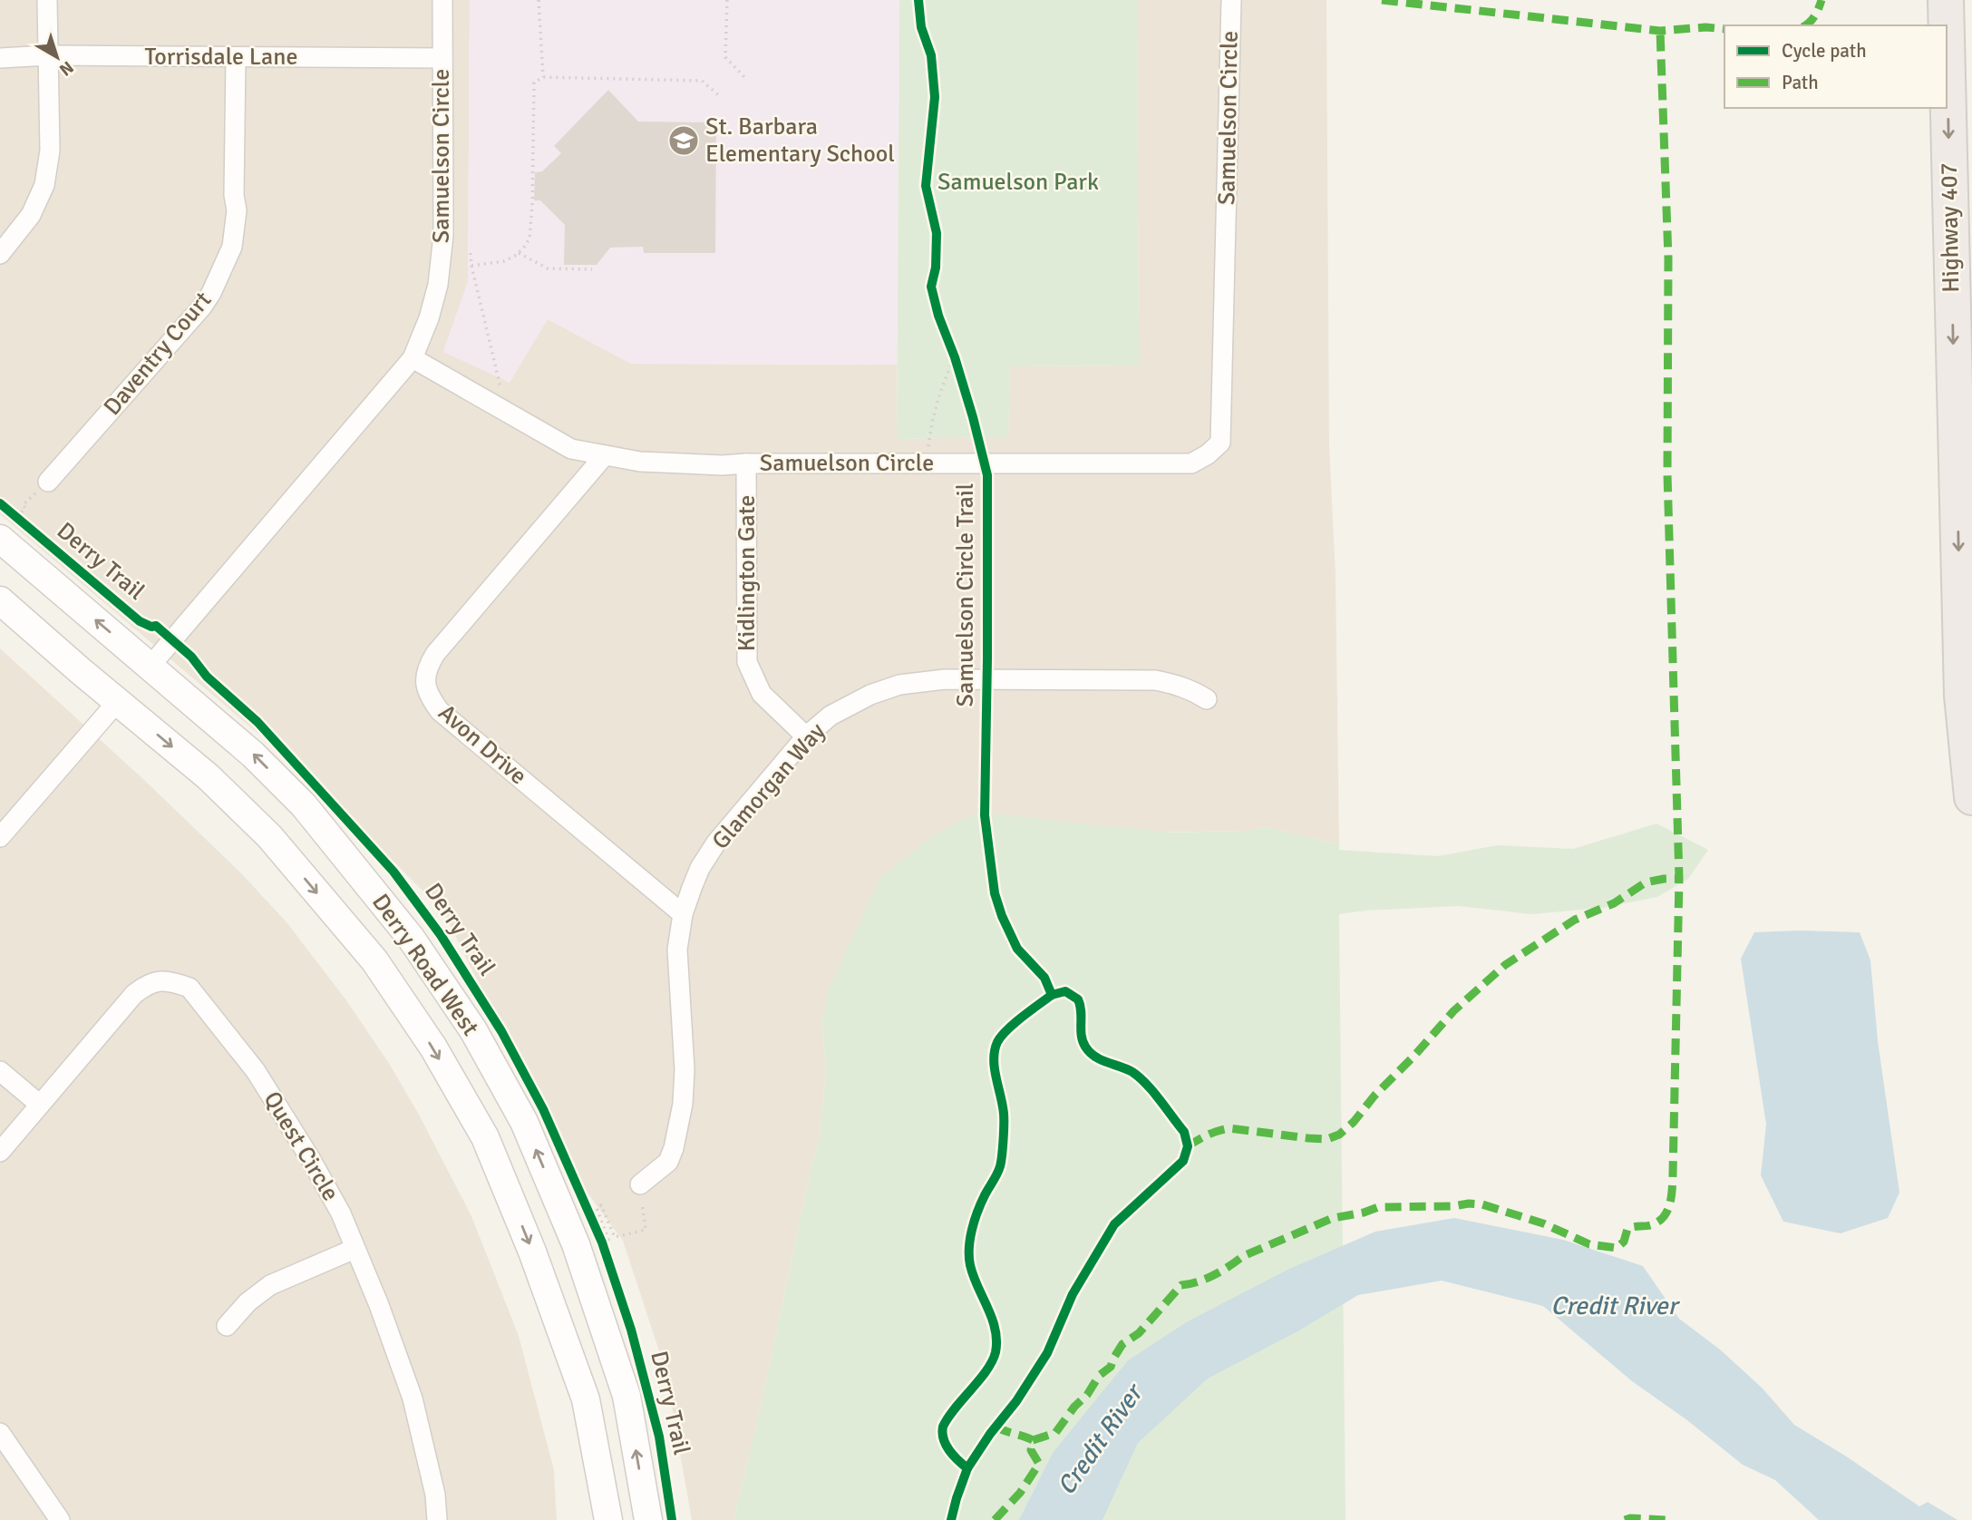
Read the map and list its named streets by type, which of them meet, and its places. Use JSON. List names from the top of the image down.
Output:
{
  "streets": {
    "highway": ["Highway 407"],
    "main road": ["Derry Road West"],
    "street": [
      "Torrisdale Lane",
      "Samuelson Circle",
      "Daventry Court",
      "Kidlington Gate",
      "Avon Drive",
      "Glamorgan Way",
      "Quest Circle"
    ],
    "cycle path": ["Derry Trail", "Samuelson Circle Trail"]
  },
  "crossings": [
    ["Torrisdale Lane", "Samuelson Circle"],
    ["Torrisdale Lane", "Daventry Court"],
    ["Samuelson Circle", "Kidlington Gate"],
    ["Samuelson Circle", "Avon Drive"],
    ["Kidlington Gate", "Glamorgan Way"],
    ["Avon Drive", "Glamorgan Way"]
  ],
  "one_way": ["Highway 407"],
  "water": ["Credit River"],
  "parks": ["Samuelson Park"],
  "places": {
    "school or university": ["St. Barbara Elementary School"]
  },
  "legend": ["Cycle path", "Path"],
  "north": "bottom right"
}
